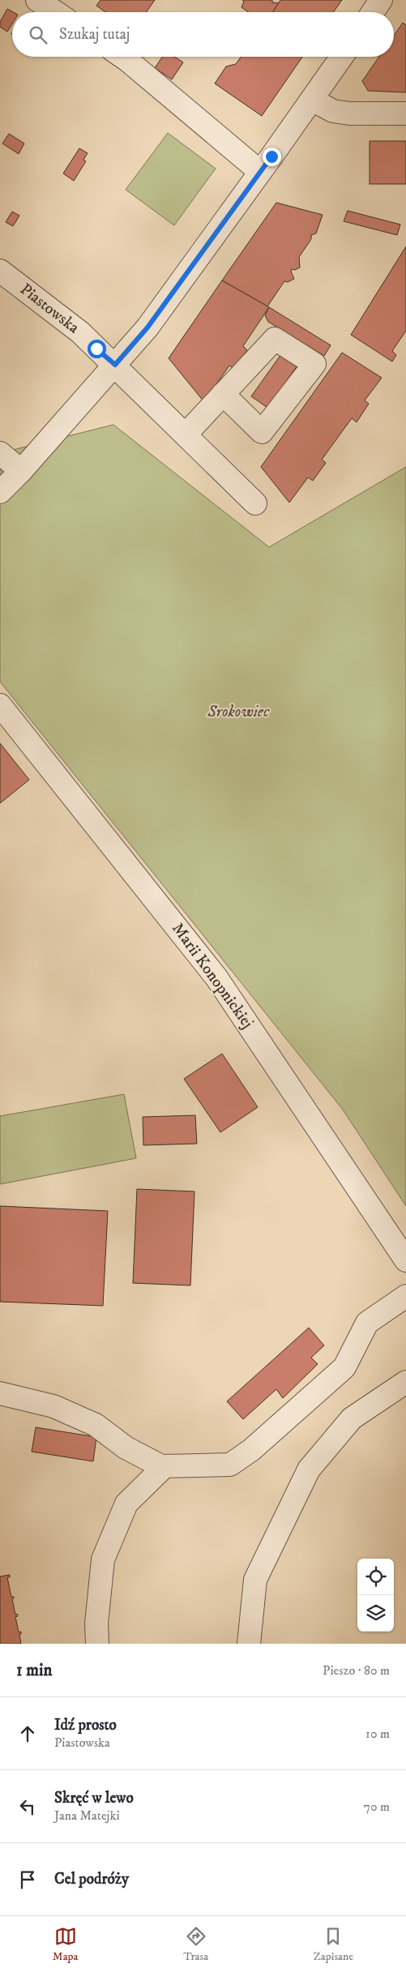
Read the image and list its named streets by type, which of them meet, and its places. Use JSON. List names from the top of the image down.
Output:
{
  "streets": {
    "street": ["Piastowska", "Marii Konopnickiej"]
  },
  "parks": ["Srokowiec"],
  "page": {
    "search": "Szukaj tutaj",
    "heading": ["1 min", "Pieszo · 80 m"],
    "list": [
      ["Idź prosto", "Piastowska", "10 m"],
      ["Skręć w lewo", "Jana Matejki", "70 m"],
      "Cel podróży"
    ],
    "nav": ["Mapa", "Trasa", "Zapisane"]
  }
}
